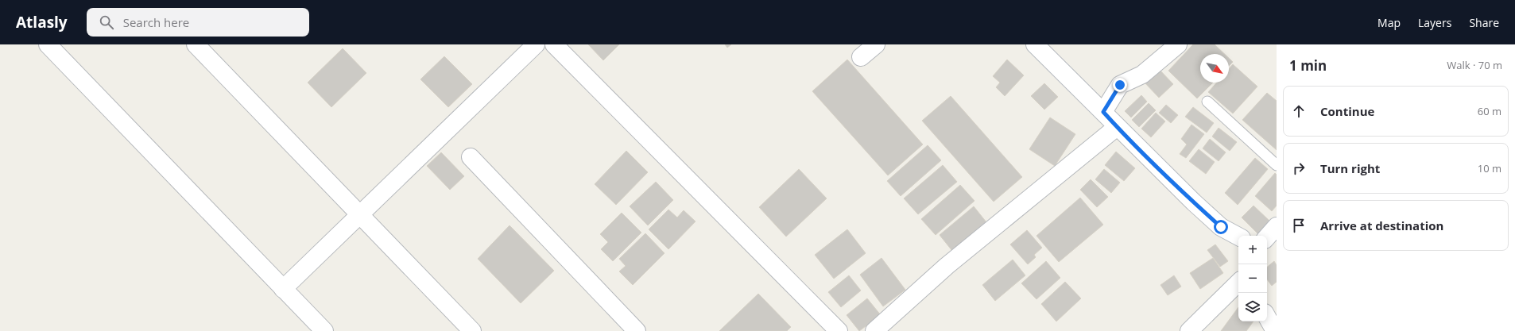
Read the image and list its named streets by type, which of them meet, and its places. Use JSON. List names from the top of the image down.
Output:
{
  "north": "bottom right",
  "page": {
    "header": "Atlasly",
    "search": "Search here",
    "nav": ["Map", "Layers", "Share"],
    "heading": ["1 min", "Walk · 70 m"],
    "list": [
      ["Continue", "60 m"],
      ["Turn right", "10 m"],
      "Arrive at destination"
    ],
    "map_buttons": ["+", "−"]
  }
}
